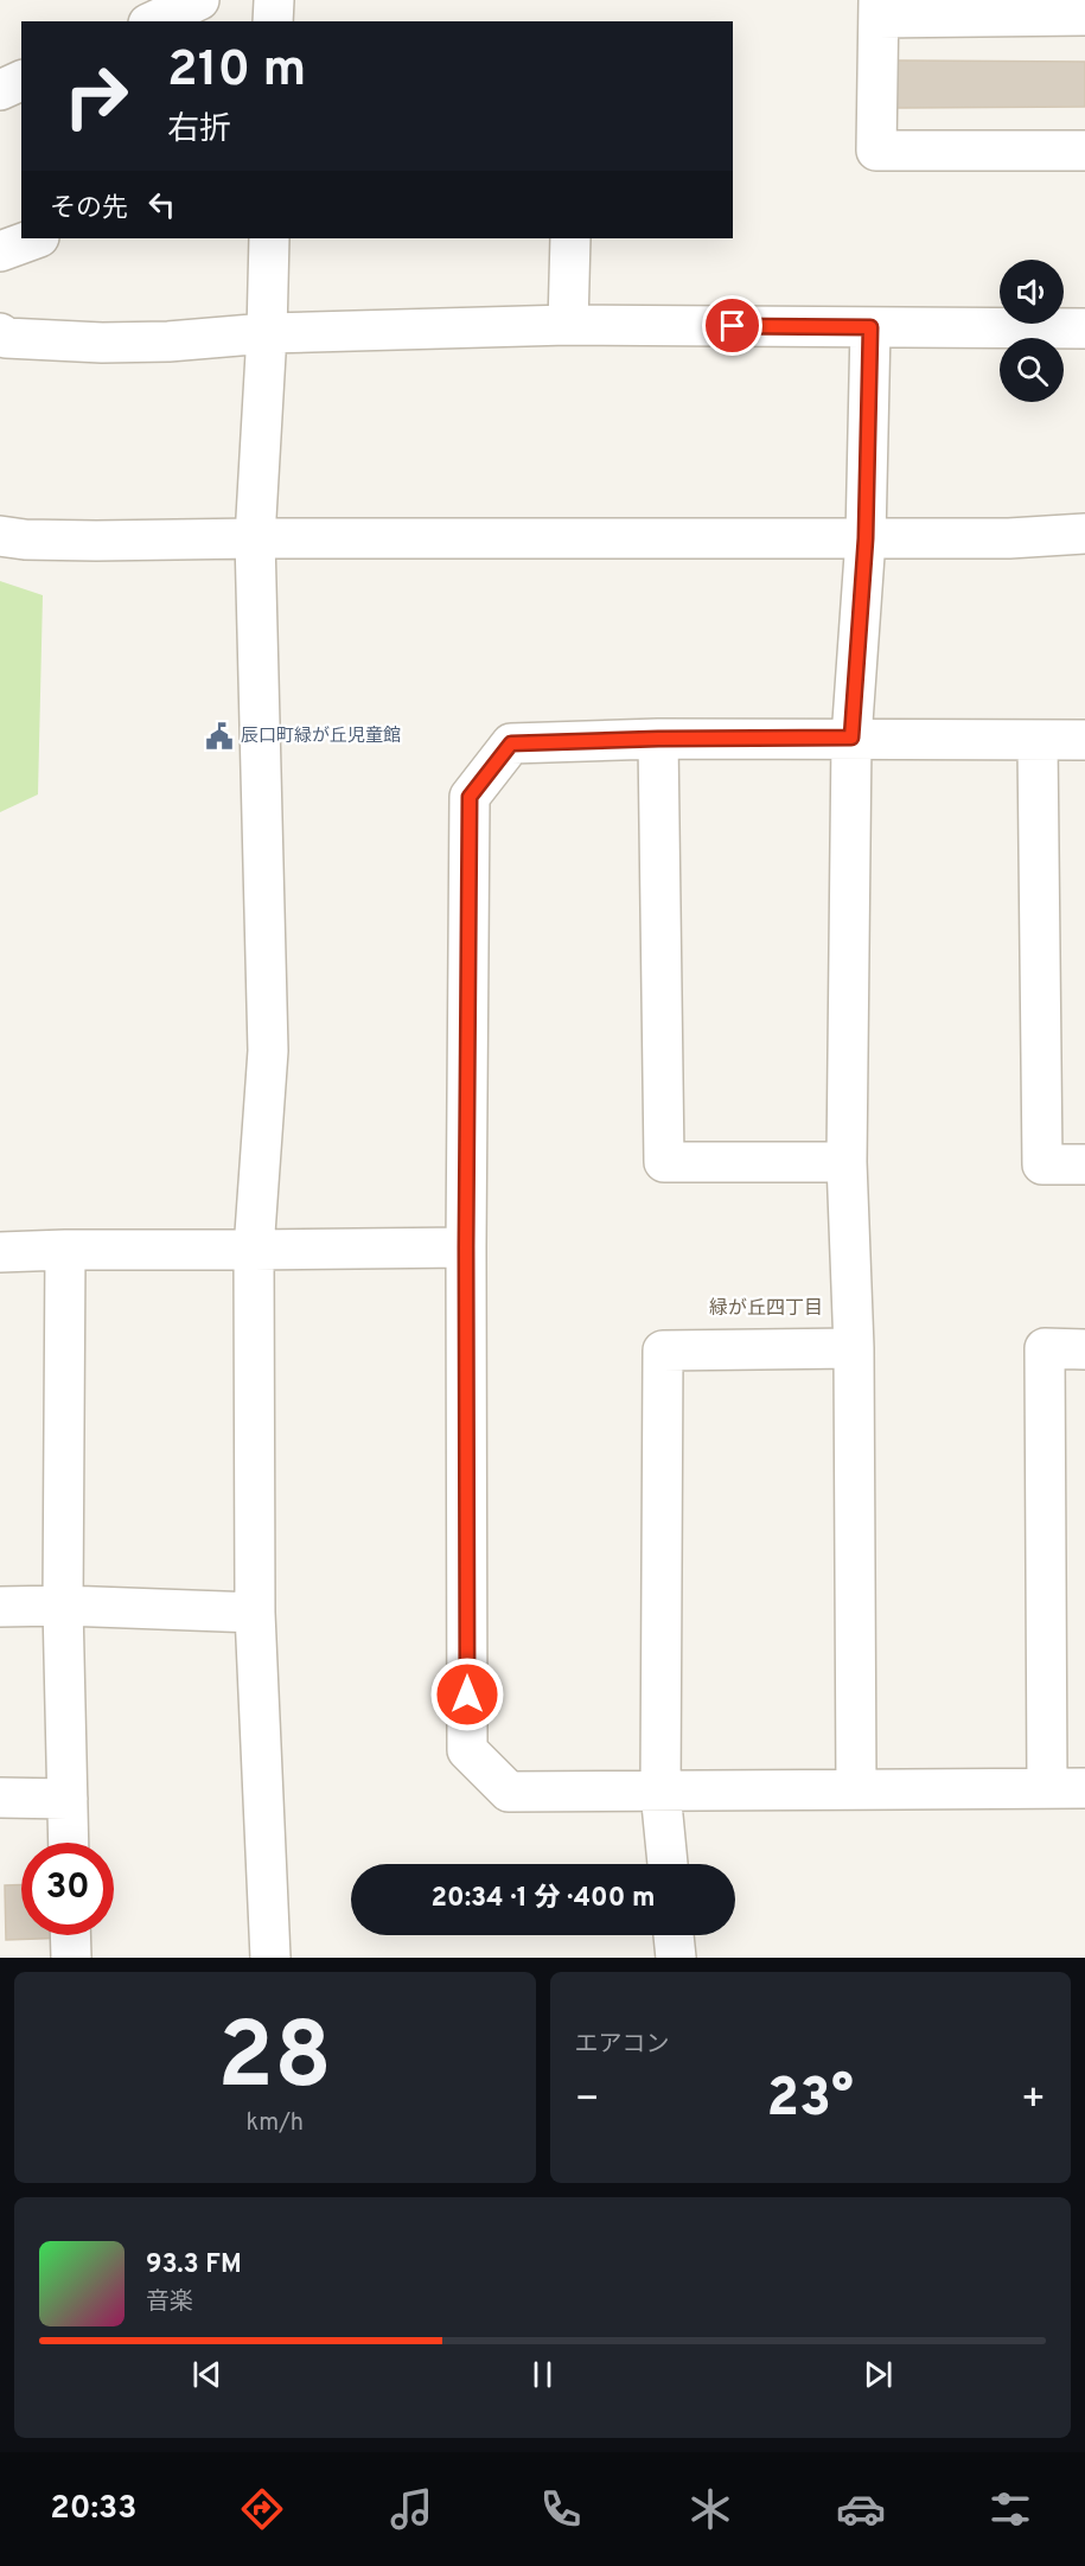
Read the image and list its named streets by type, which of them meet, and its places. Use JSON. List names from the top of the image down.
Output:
{
  "districts": ["緑が丘四丁目"],
  "places": {
    "public building": ["辰口町緑が丘児童館"]
  },
  "page": {
    "turn": ["210 m", "右折"],
    "then": "その先",
    "limit": "30",
    "trip": "20:34 · 1 分 · 400 m",
    "tile": [
      ["28", "km/h"],
      "エアコン"
    ],
    "heat": ["−", "23°", "+"],
    "song": ["93.3 FM", "音楽"],
    "tabs": "20:33"
  }
}
